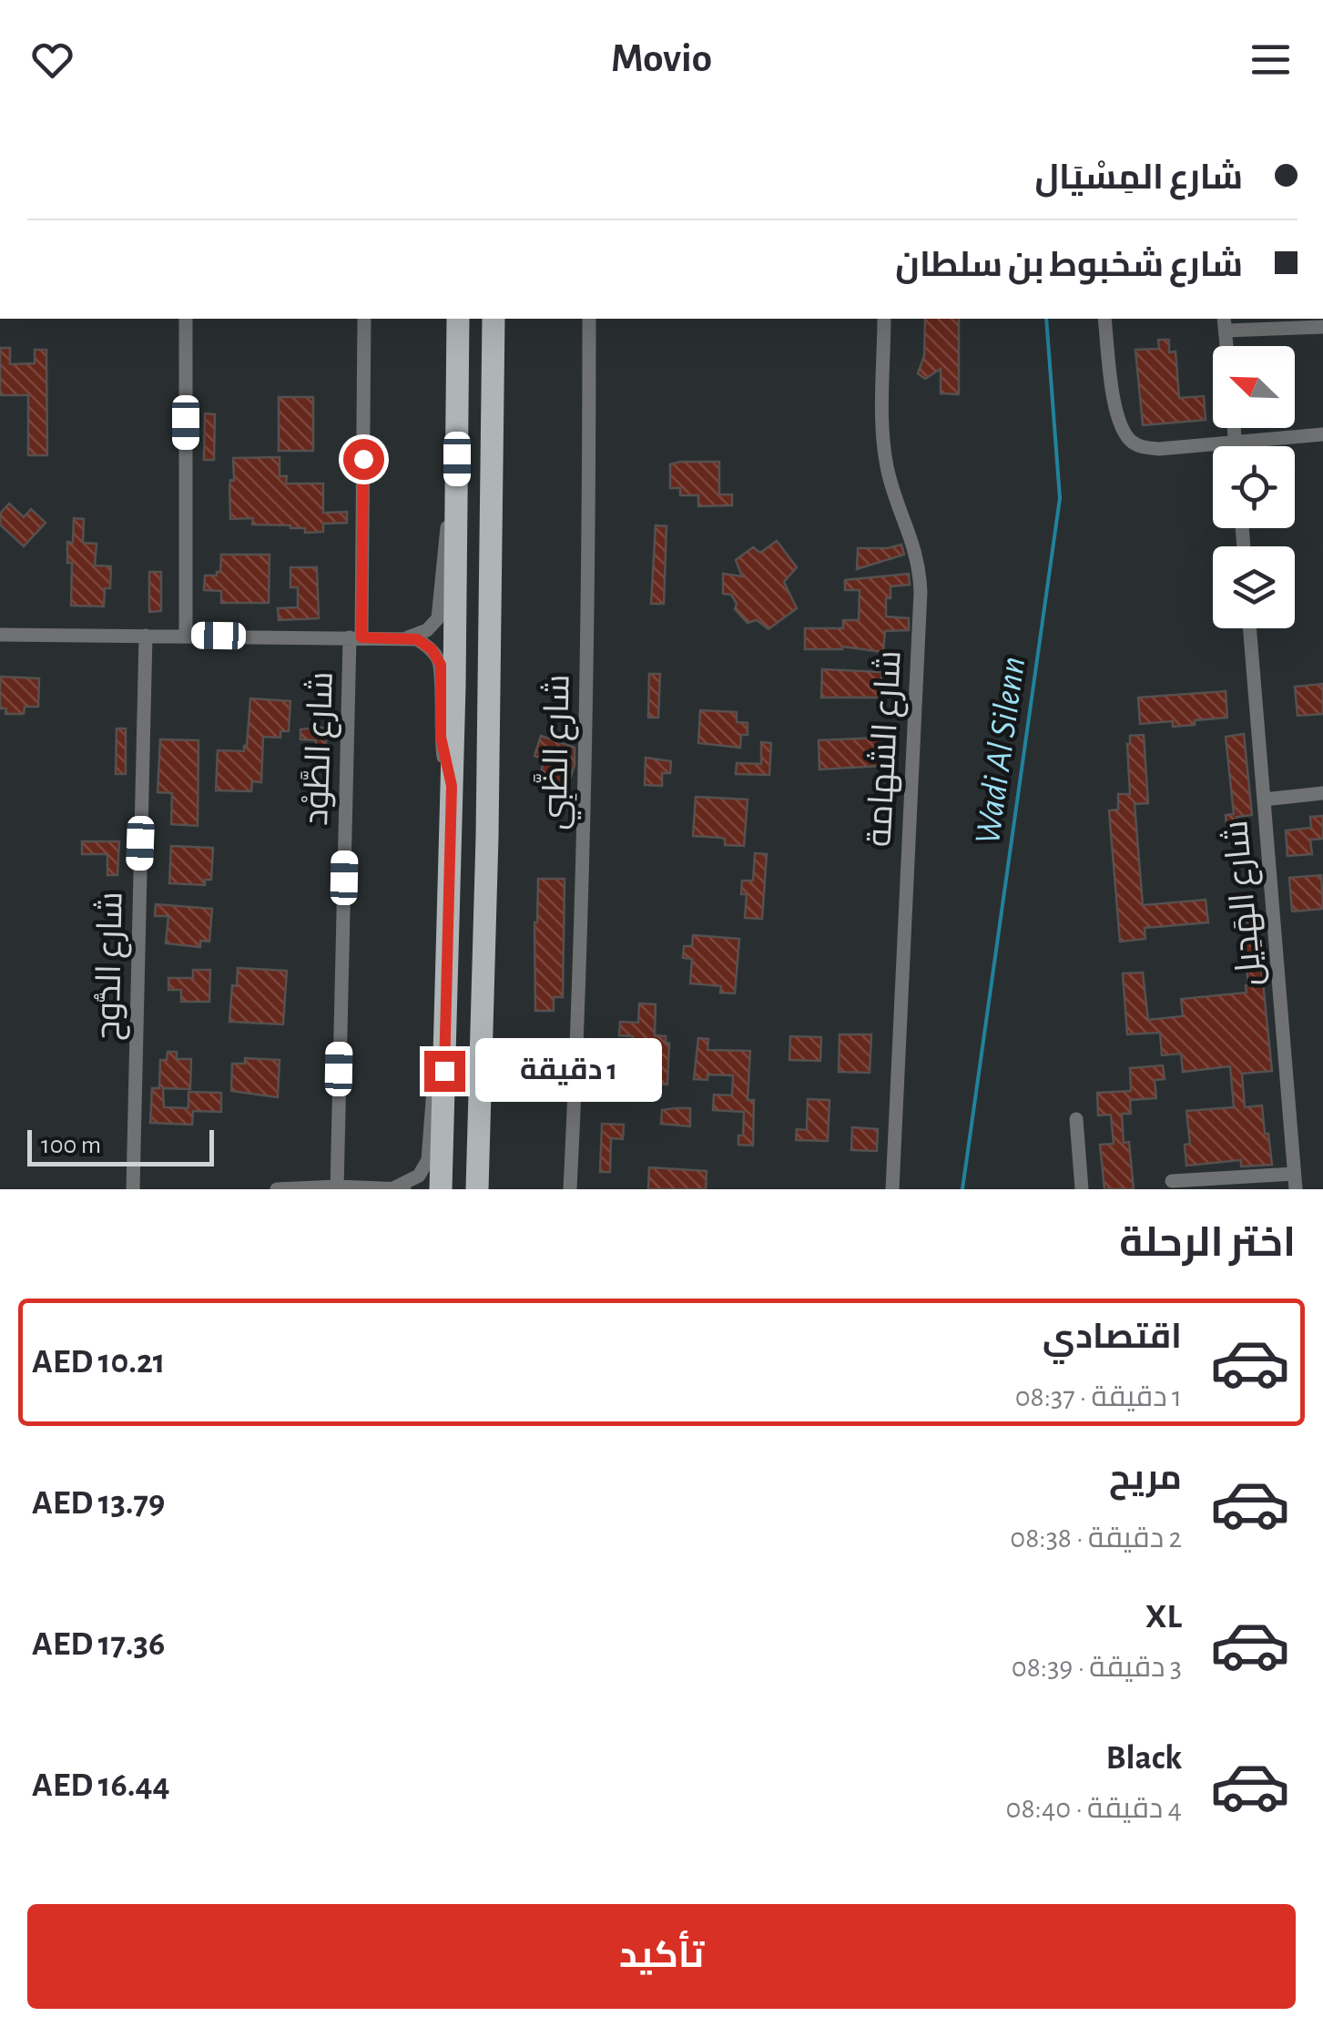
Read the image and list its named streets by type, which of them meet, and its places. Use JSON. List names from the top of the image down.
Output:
{
  "streets": {
    "street": [
      "شارع الطَّوْد",
      "شارع الشهامة",
      "شارع الظَّبِي",
      "شارع الهَدِيل",
      "شارع الدُّوح"
    ]
  },
  "water": ["Wadi Al Silenn"],
  "scale_bar": "100 m",
  "north": "top left",
  "page": {
    "header": "Movio",
    "banner": ["شارع المِسْيَال", "شارع شخبوط بن سلطان"],
    "bubble": "1 دقيقة",
    "scale": "100 m",
    "heading": "اختر الرحلة",
    "list": [
      {
        "name": "اقتصادي",
        "note": "1 دقيقة · 08:37",
        "value": "AED 10.21"
      },
      {
        "name": "مريح",
        "note": "2 دقيقة · 08:38",
        "value": "AED 13.79"
      },
      {
        "name": "XL",
        "note": "3 دقيقة · 08:39",
        "value": "AED 17.36"
      },
      {
        "name": "Black",
        "note": "4 دقيقة · 08:40",
        "value": "AED 16.44"
      }
    ],
    "buttons": "تأكيد"
  }
}
